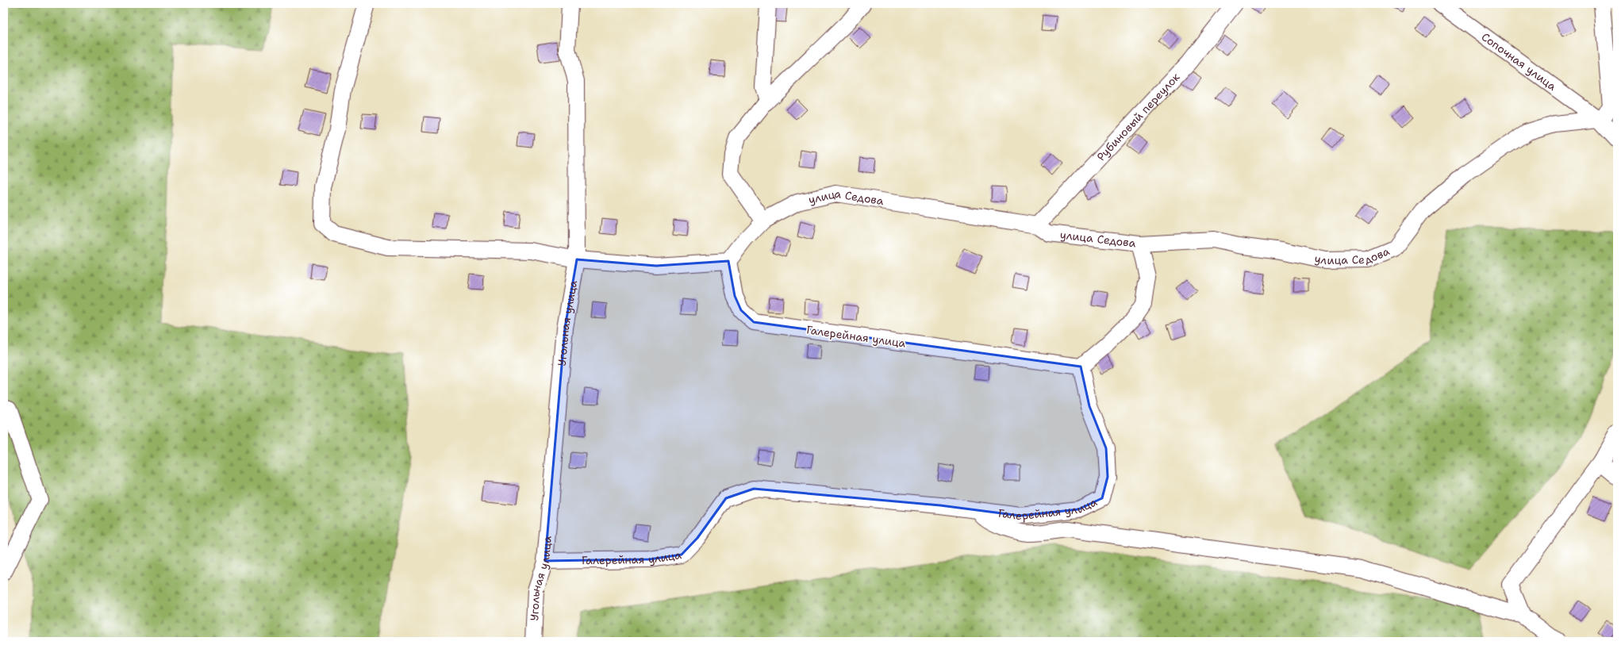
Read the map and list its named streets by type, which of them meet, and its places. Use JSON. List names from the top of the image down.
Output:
{
  "streets": {
    "street": [
      "Сопочная улица",
      "Рубиновый переулок",
      "улица Седова",
      "Угольная улица",
      "Галерейная улица"
    ]
  },
  "crossings": [
    ["Сопочная улица", "улица Седова"],
    ["Рубиновый переулок", "улица Седова"],
    ["улица Седова", "Галерейная улица"],
    ["Угольная улица", "Галерейная улица"]
  ]
}
